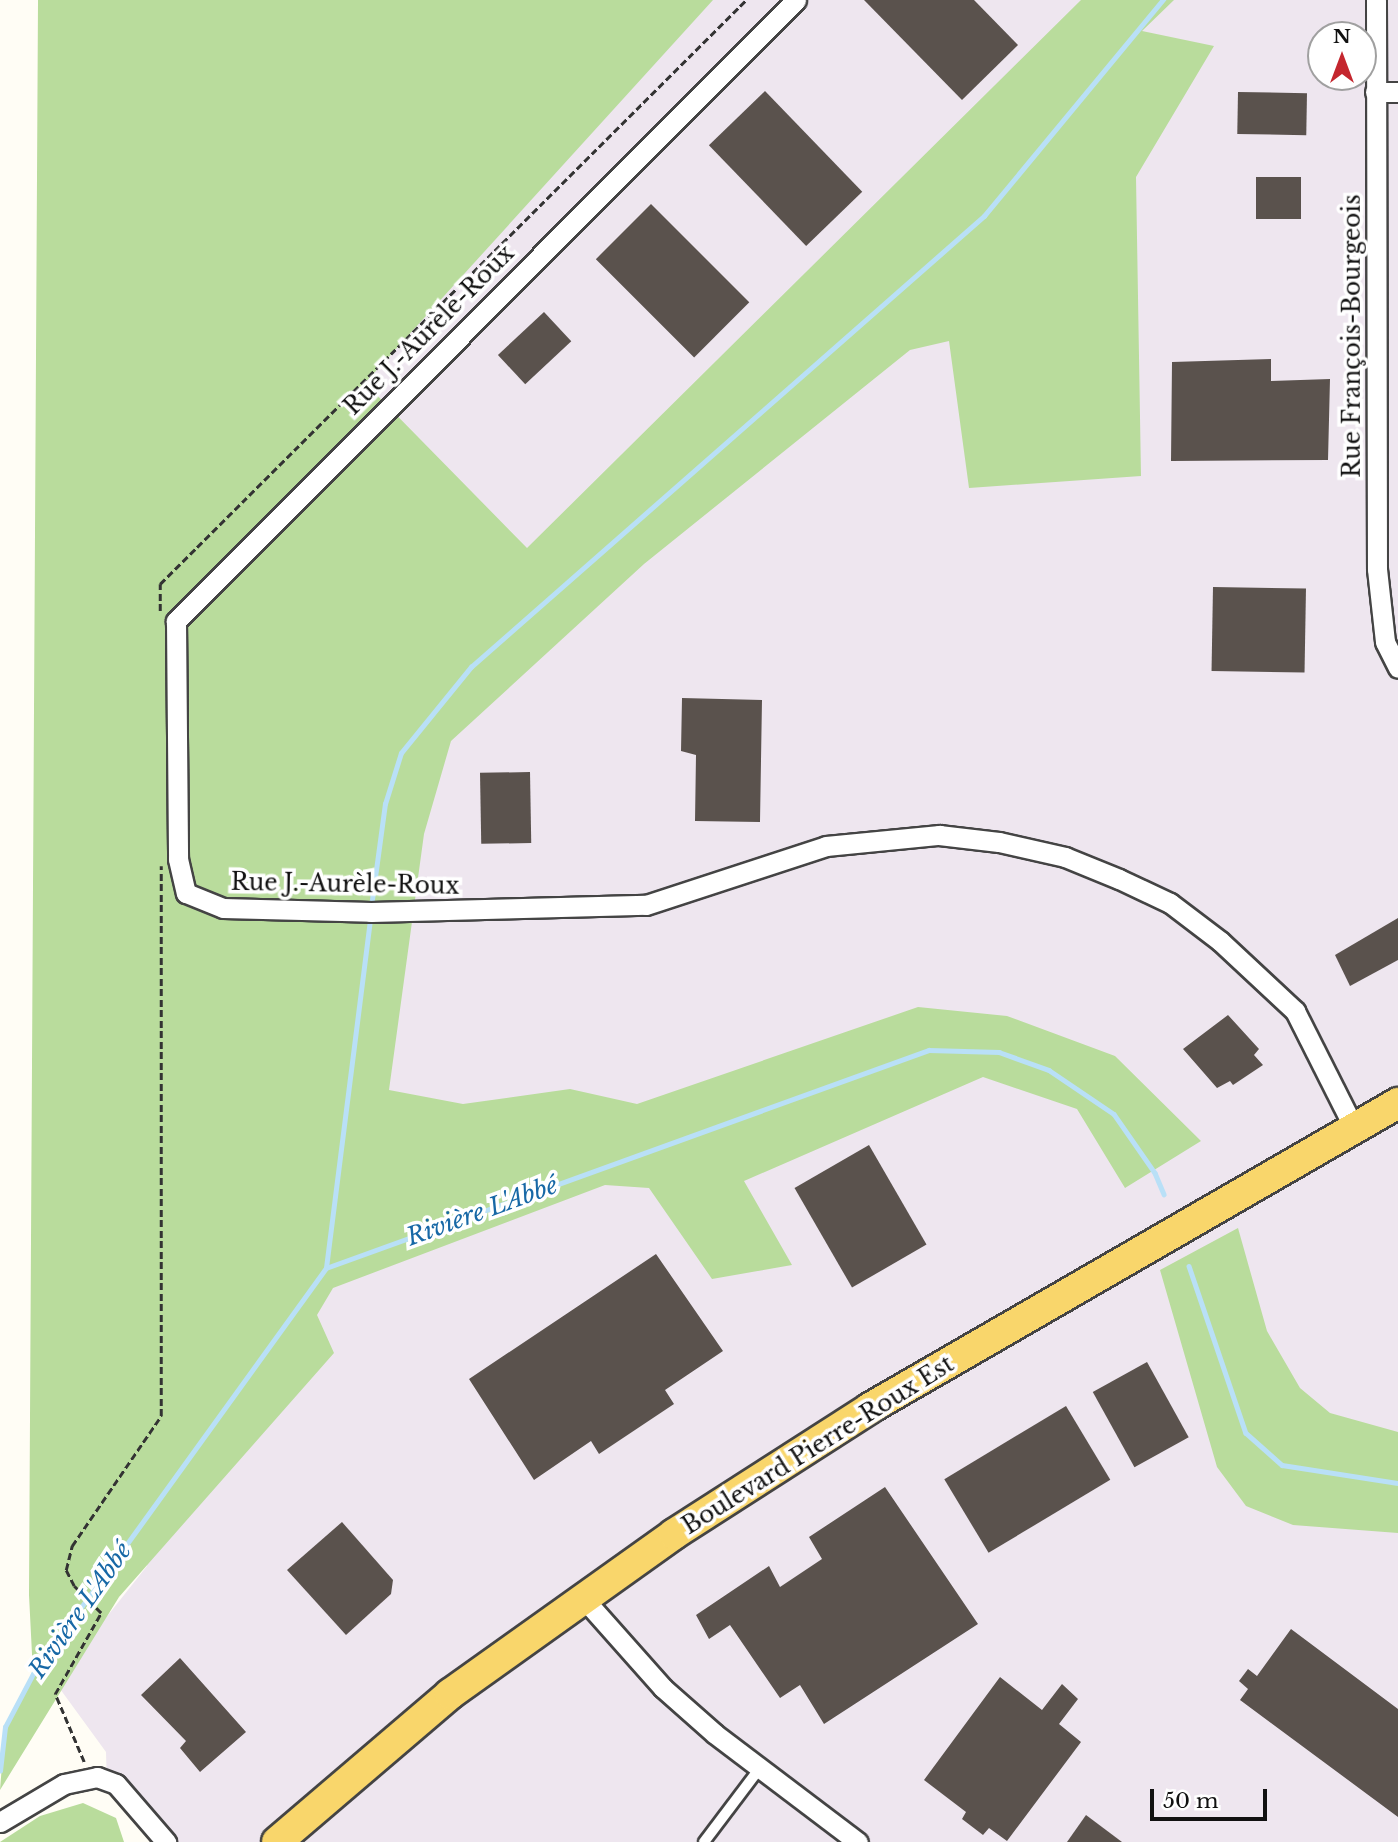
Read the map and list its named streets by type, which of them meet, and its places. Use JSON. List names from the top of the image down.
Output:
{
  "streets": {
    "main road": ["Boulevard Pierre-Roux Est"],
    "street": ["Rue J.-Aurèle-Roux", "Rue François-Bourgeois"]
  },
  "crossings": [
    ["Rue J.-Aurèle-Roux", "Boulevard Pierre-Roux Est"]
  ],
  "water": ["Rivière L'Abbé"],
  "scale_bar": "50 m",
  "north": "top"
}
